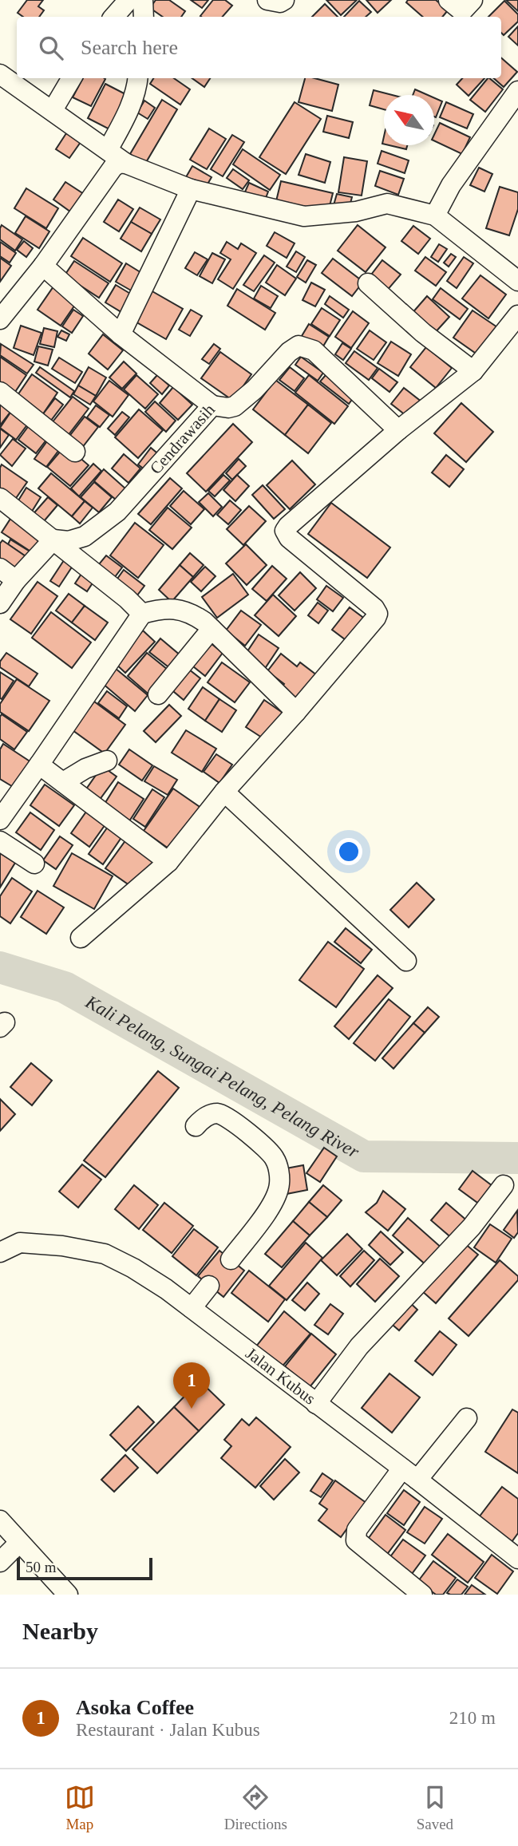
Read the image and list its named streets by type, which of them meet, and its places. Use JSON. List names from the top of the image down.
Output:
{
  "streets": {
    "street": ["Cendrawasih", "Jalan Kubus"]
  },
  "water": ["Kali Pelang, Sungai Pelang, Pelang River"],
  "scale_bar": "50 m",
  "north": "top left",
  "page": {
    "search": "Search here",
    "pins": "1",
    "scale": "50 m",
    "heading": "Nearby",
    "list": [
      {
        "mark": "1",
        "name": "Asoka Coffee",
        "note": "Restaurant · Jalan Kubus",
        "value": "210 m"
      }
    ],
    "nav": ["Map", "Directions", "Saved"]
  }
}
